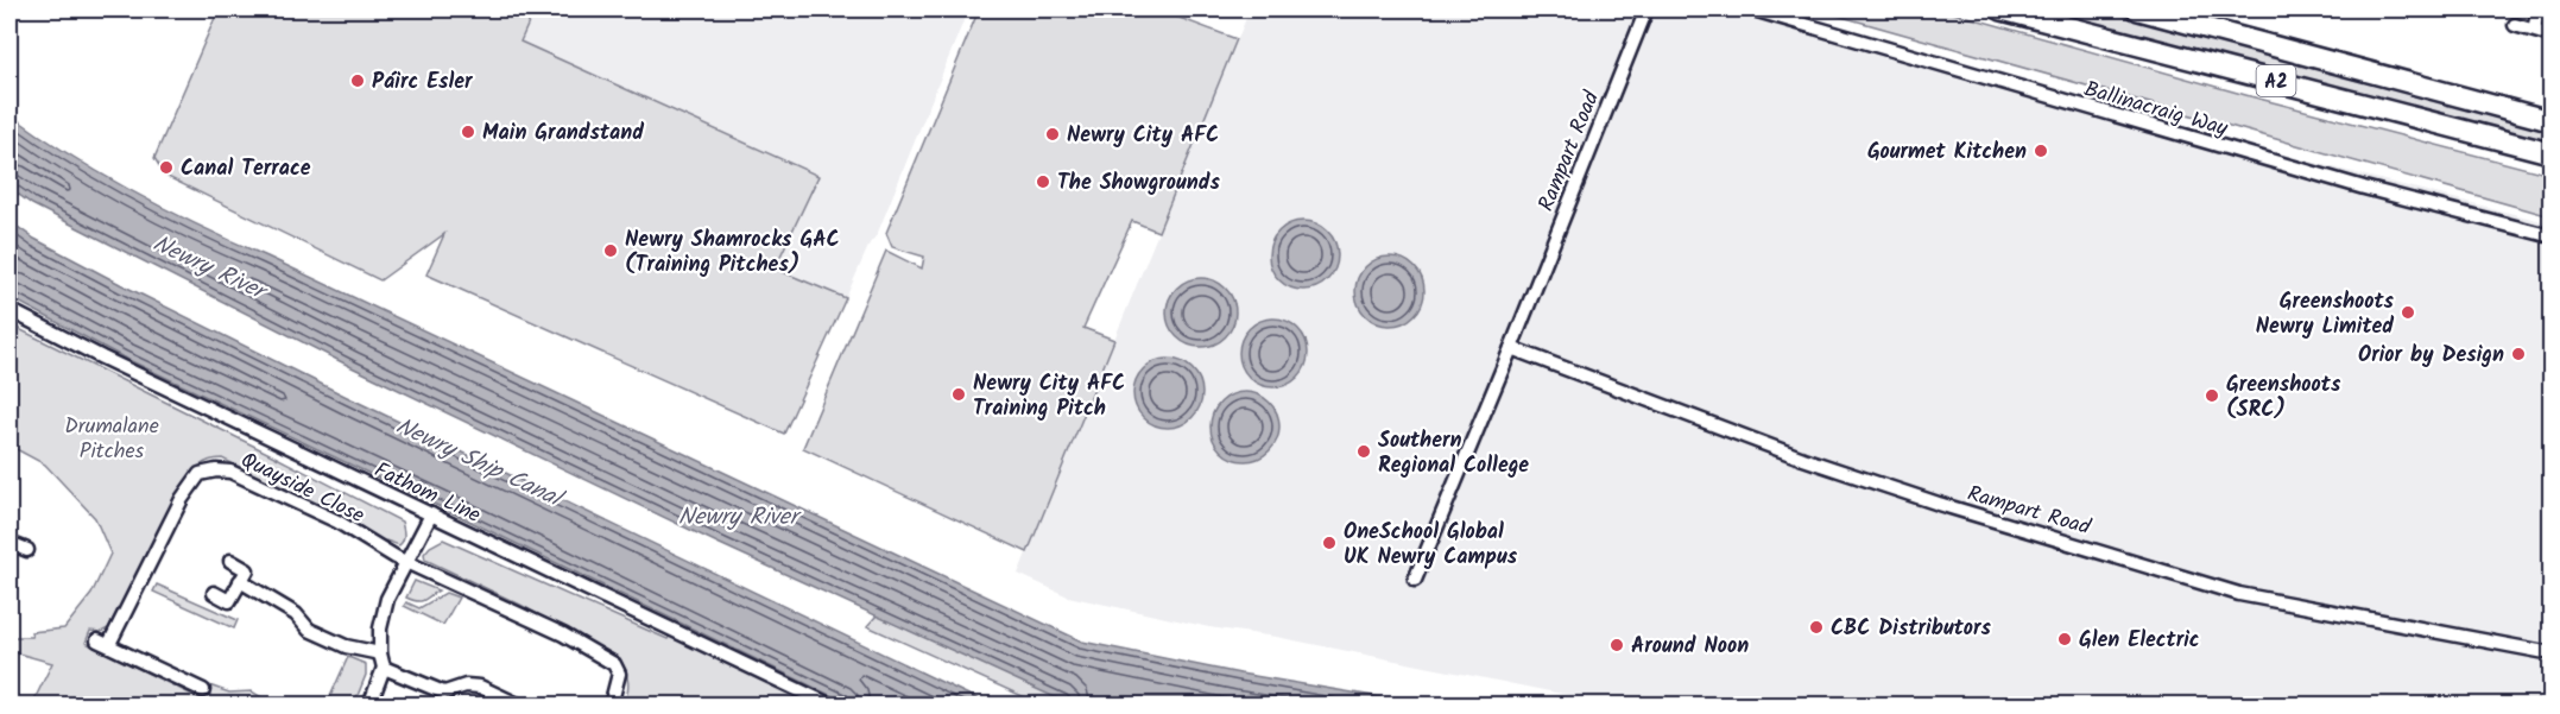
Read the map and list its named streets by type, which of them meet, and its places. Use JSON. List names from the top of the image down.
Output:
{
  "streets": {
    "highway": ["A2"],
    "street": [
      "Ballinacraig Way",
      "Rampart Road",
      "Quayside Close",
      "Fathom Line"
    ]
  },
  "water": ["Newry River", "Newry Ship Canal"],
  "parks": ["Drumalane Pitches"],
  "places": [
    "Páirc Esler",
    "Main Grandstand",
    "Newry City AFC",
    "Gourmet Kitchen",
    "Canal Terrace",
    "The Showgrounds",
    "Newry Shamrocks GAC (Training Pitches)",
    "Greenshoots Newry Limited",
    "Orior by Design",
    "Newry City AFC Training Pitch",
    "Greenshoots (SRC)",
    "Southern Regional College",
    "OneSchool Global UK Newry Campus",
    "CBC Distributors",
    "Glen Electric",
    "Around Noon"
  ]
}
